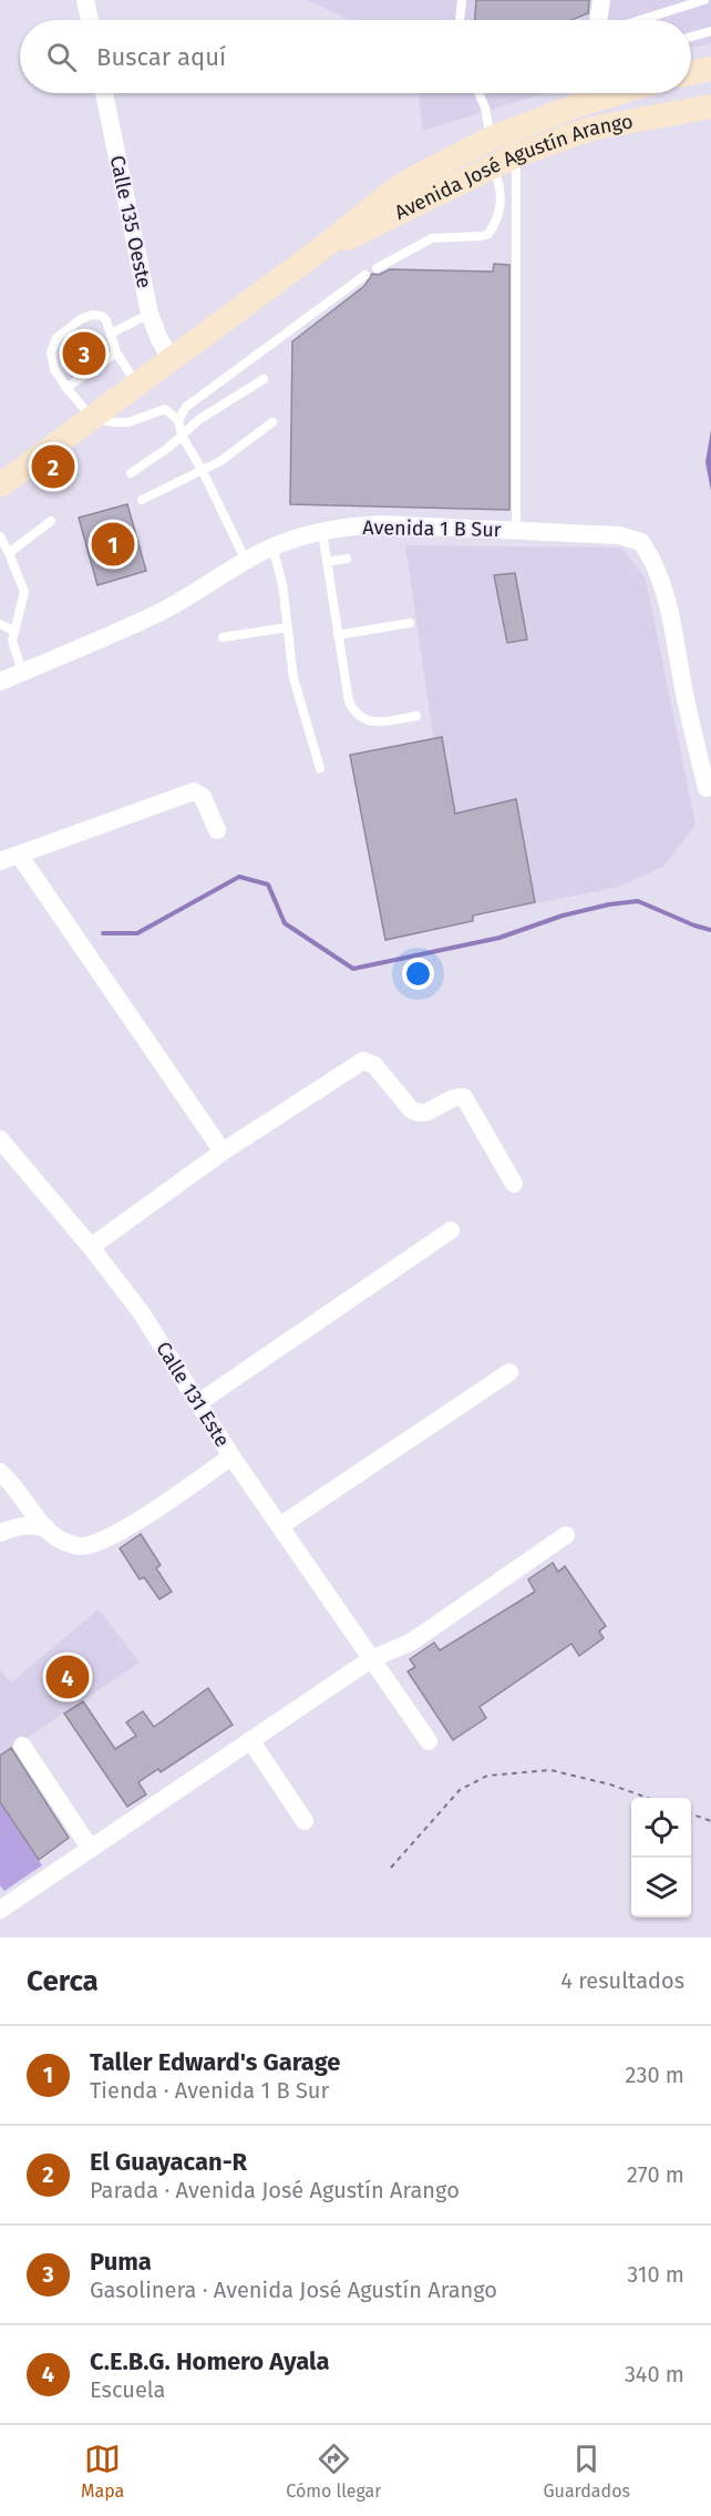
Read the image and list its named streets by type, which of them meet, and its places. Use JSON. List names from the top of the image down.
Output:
{
  "streets": {
    "main road": ["Avenida José Agustín Arango"],
    "street": ["Calle 135 Oeste", "Avenida 1 B Sur", "Calle 131 Este"]
  },
  "crossings": [
    ["Avenida José Agustín Arango", "Calle 135 Oeste"]
  ],
  "page": {
    "search": "Buscar aquí",
    "pins": [
      "3",
      "2",
      "1",
      "4"
    ],
    "heading": ["Cerca", "4 resultados"],
    "list": [
      {
        "mark": "1",
        "name": "Taller Edward's Garage",
        "note": "Tienda · Avenida 1 B Sur",
        "value": "230 m"
      },
      {
        "mark": "2",
        "name": "El Guayacan-R",
        "note": "Parada · Avenida José Agustín Arango",
        "value": "270 m"
      },
      {
        "mark": "3",
        "name": "Puma",
        "note": "Gasolinera · Avenida José Agustín Arango",
        "value": "310 m"
      },
      {
        "mark": "4",
        "name": "C.E.B.G. Homero Ayala",
        "note": "Escuela",
        "value": "340 m"
      }
    ],
    "nav": ["Mapa", "Cómo llegar", "Guardados"]
  }
}
